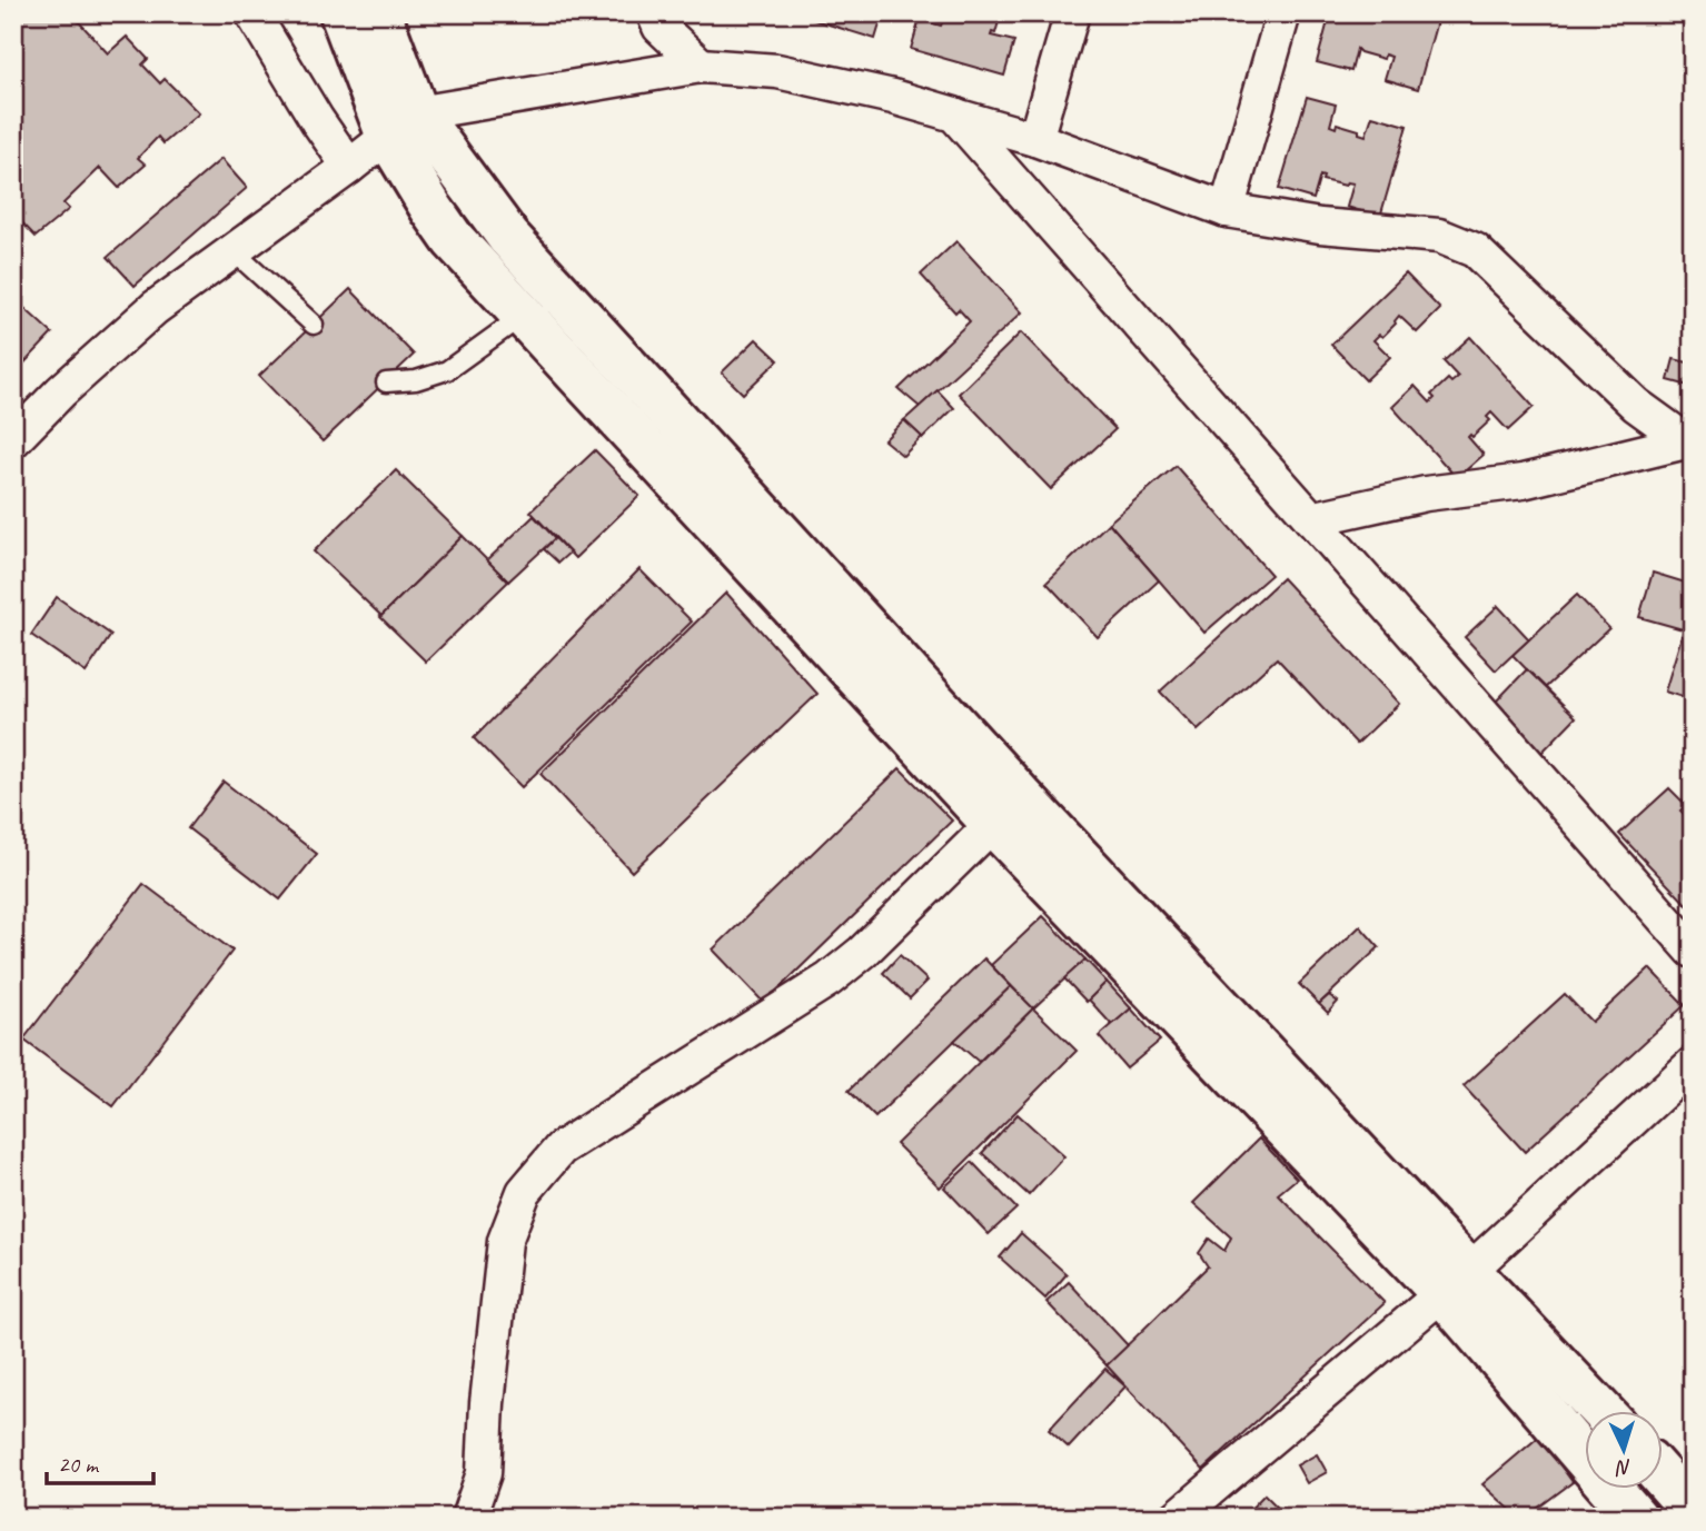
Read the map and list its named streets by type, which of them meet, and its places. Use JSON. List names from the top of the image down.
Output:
{
  "scale_bar": "20 m",
  "north": "bottom"
}
